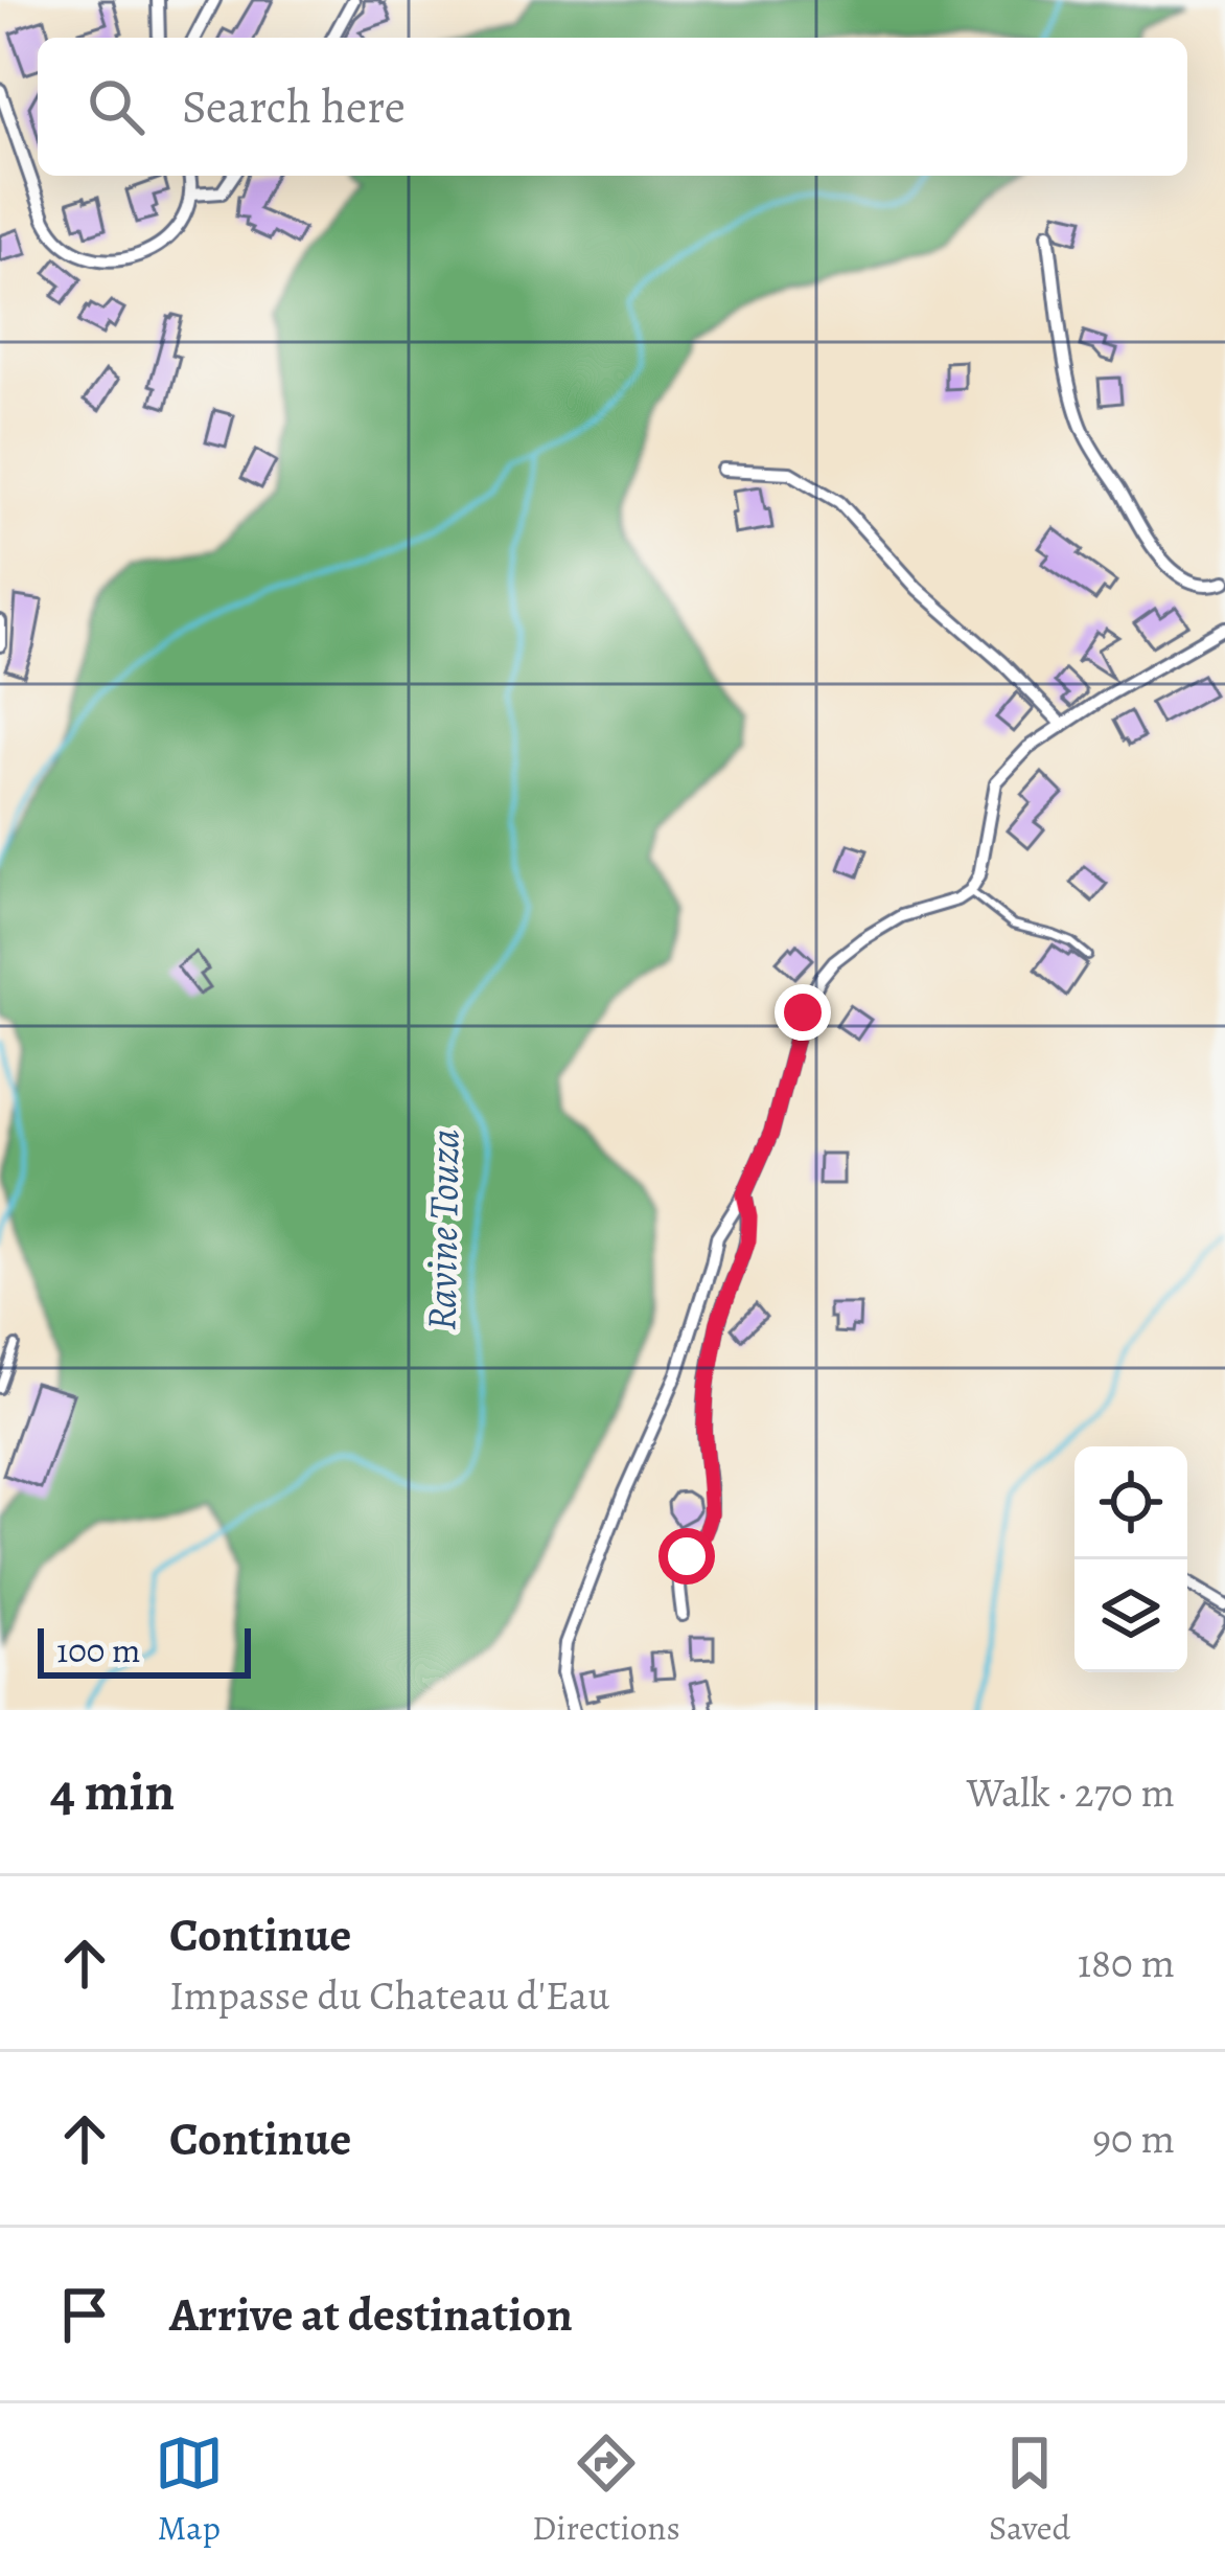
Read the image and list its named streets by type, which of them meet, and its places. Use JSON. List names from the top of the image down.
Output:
{
  "water": ["Ravine Touza"],
  "scale_bar": "100 m",
  "page": {
    "search": "Search here",
    "scale": "100 m",
    "heading": ["4 min", "Walk · 270 m"],
    "list": [
      ["Continue", "Impasse du Chateau d'Eau", "180 m"],
      ["Continue", "90 m"],
      "Arrive at destination"
    ],
    "nav": ["Map", "Directions", "Saved"]
  }
}
